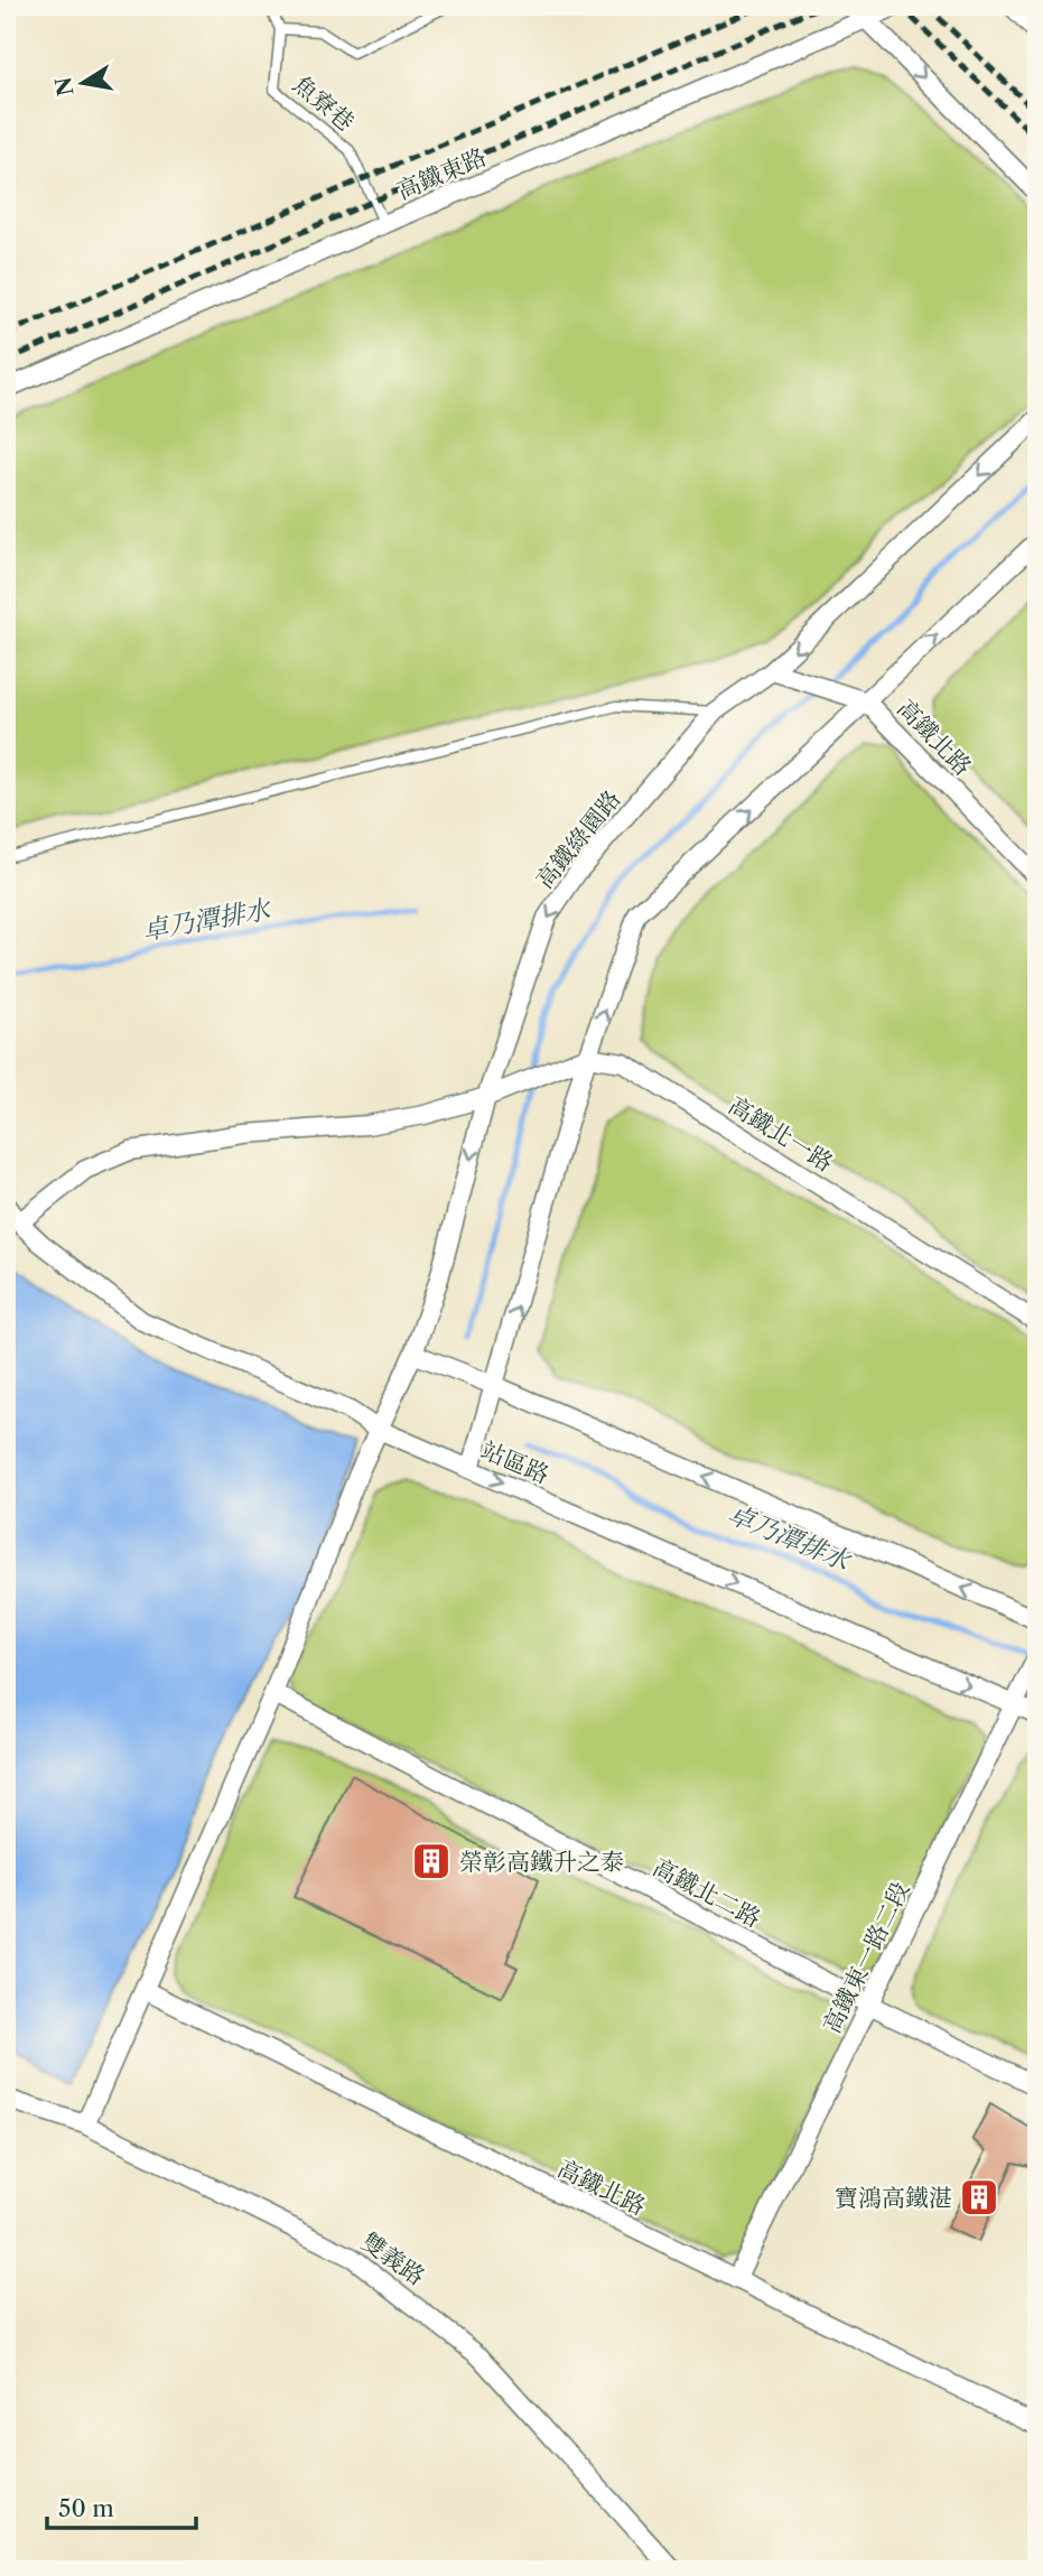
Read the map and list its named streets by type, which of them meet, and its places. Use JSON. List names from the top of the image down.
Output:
{
  "streets": {
    "street": [
      "高鐵東路",
      "高鐵北路",
      "高鐵綠園路",
      "高鐵北一路",
      "站區路",
      "高鐵北二路",
      "高鐵東一路二段",
      "雙義路"
    ],
    "lane": ["魚寮巷"]
  },
  "crossings": [
    ["魚寮巷", "高鐵東路"],
    ["高鐵北路", "高鐵綠園路"],
    ["高鐵北路", "高鐵東一路二段"],
    ["高鐵綠園路", "站區路"],
    ["高鐵綠園路", "高鐵北二路"],
    ["高鐵綠園路", "雙義路"],
    ["站區路", "高鐵東一路二段"],
    ["高鐵北二路", "高鐵東一路二段"]
  ],
  "water": ["卓乃潭排水"],
  "places": {
    "building": ["榮彰高鐵升之泰", "寶鴻高鐵湛"]
  },
  "scale_bar": "50 m",
  "north": "left"
}
